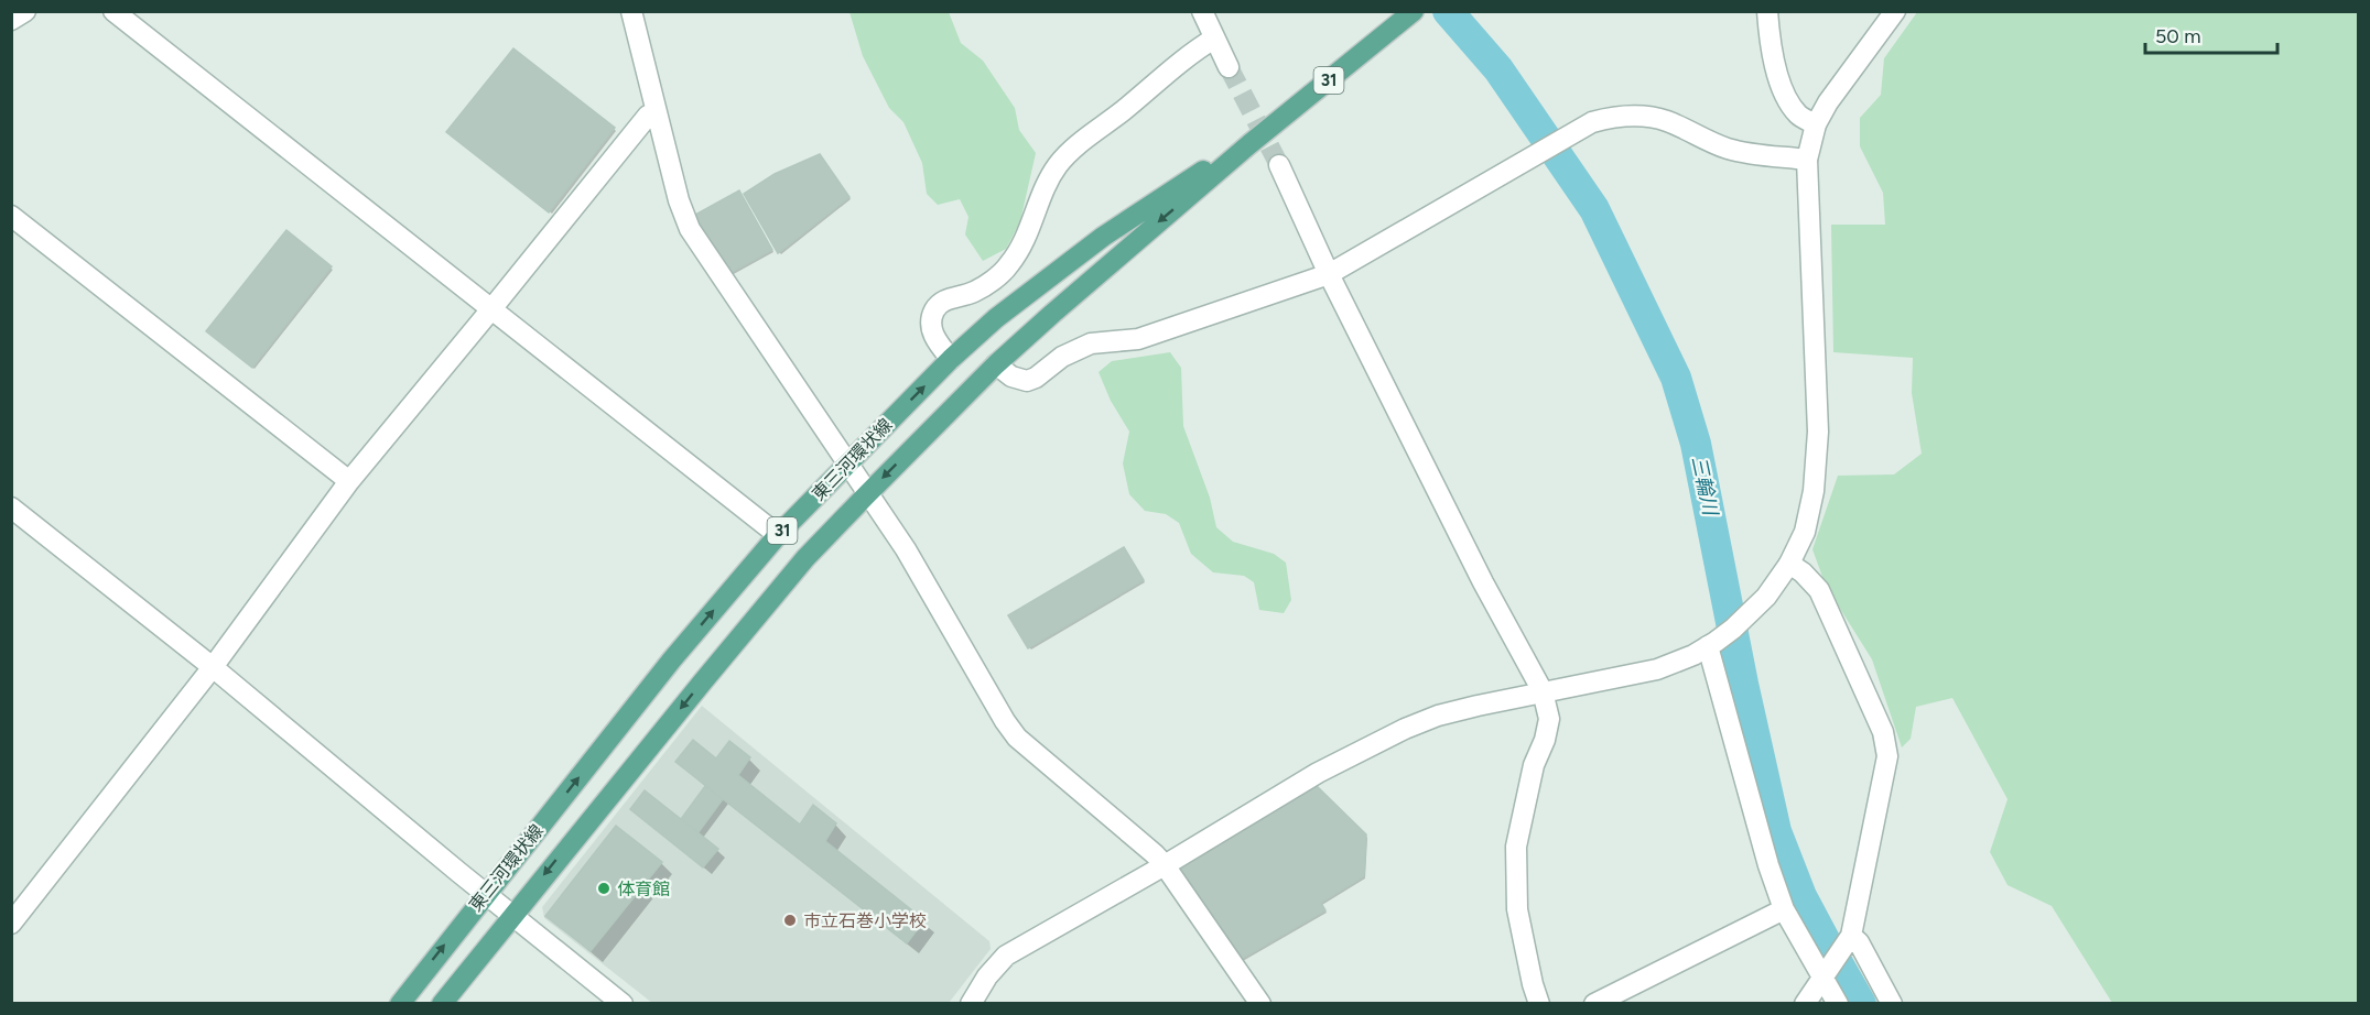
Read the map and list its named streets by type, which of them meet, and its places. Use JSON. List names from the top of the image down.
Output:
{
  "streets": {
    "main road": ["31", "東三河環状線"]
  },
  "water": ["三輪川"],
  "places": ["体育館", "市立石巻小学校"],
  "scale_bar": "50 m"
}
